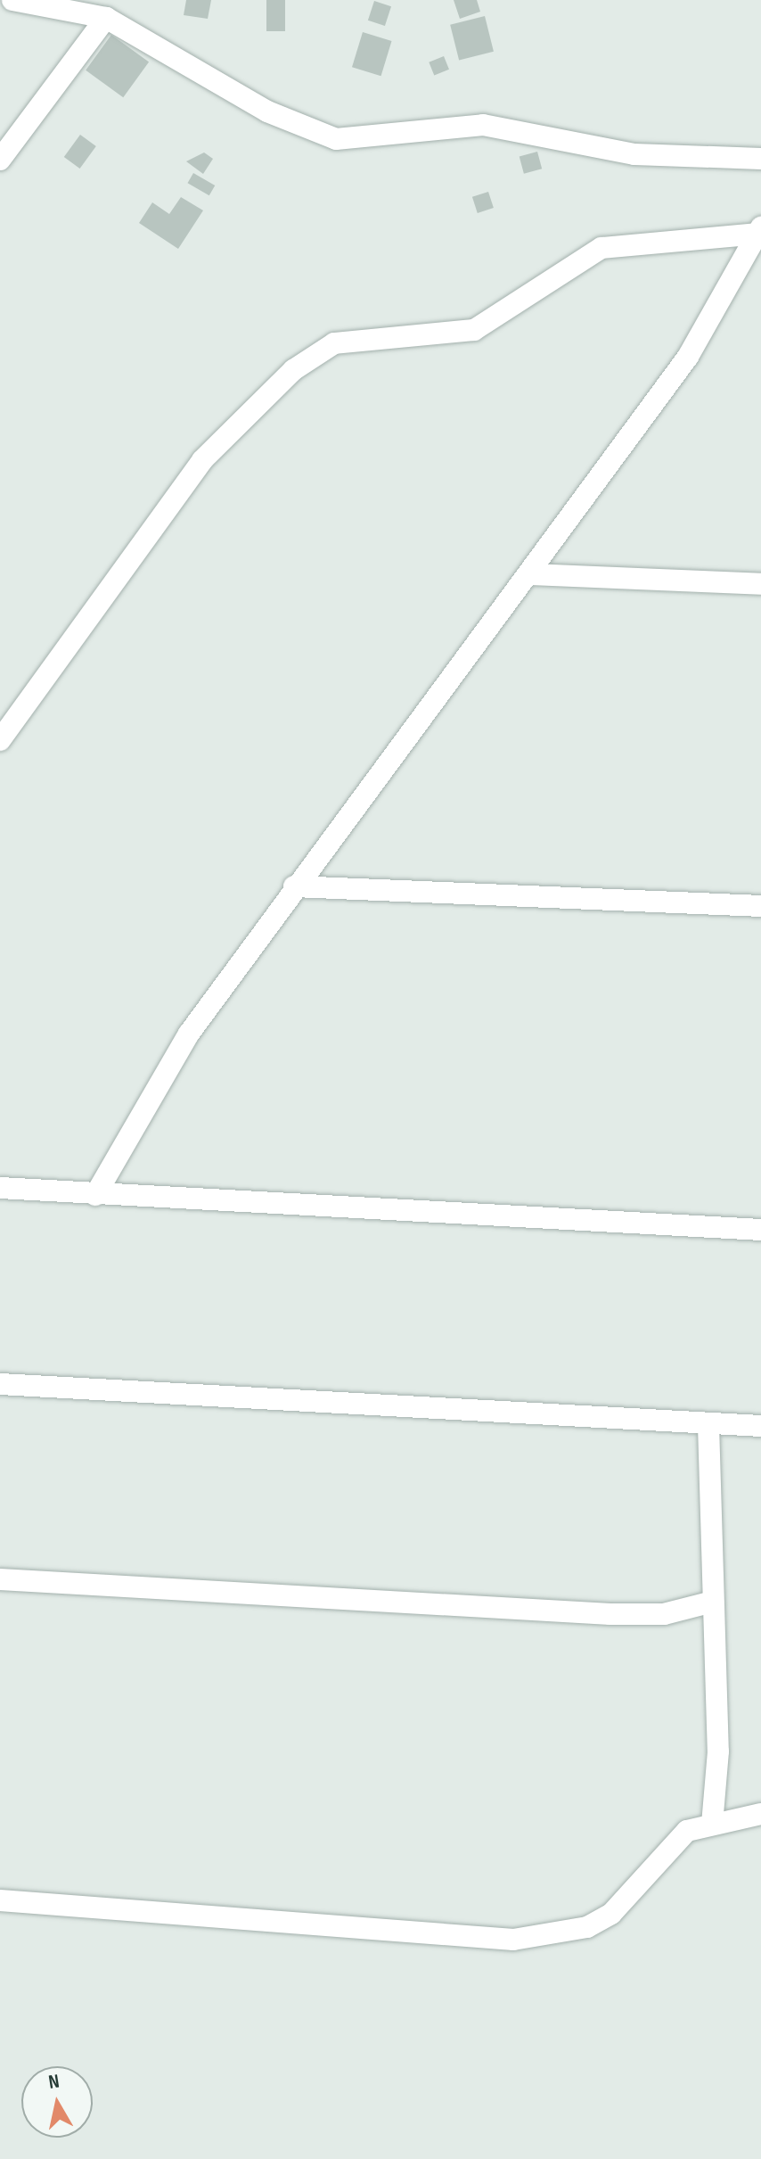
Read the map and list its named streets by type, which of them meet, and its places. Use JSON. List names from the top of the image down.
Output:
{
  "north": "top"
}
